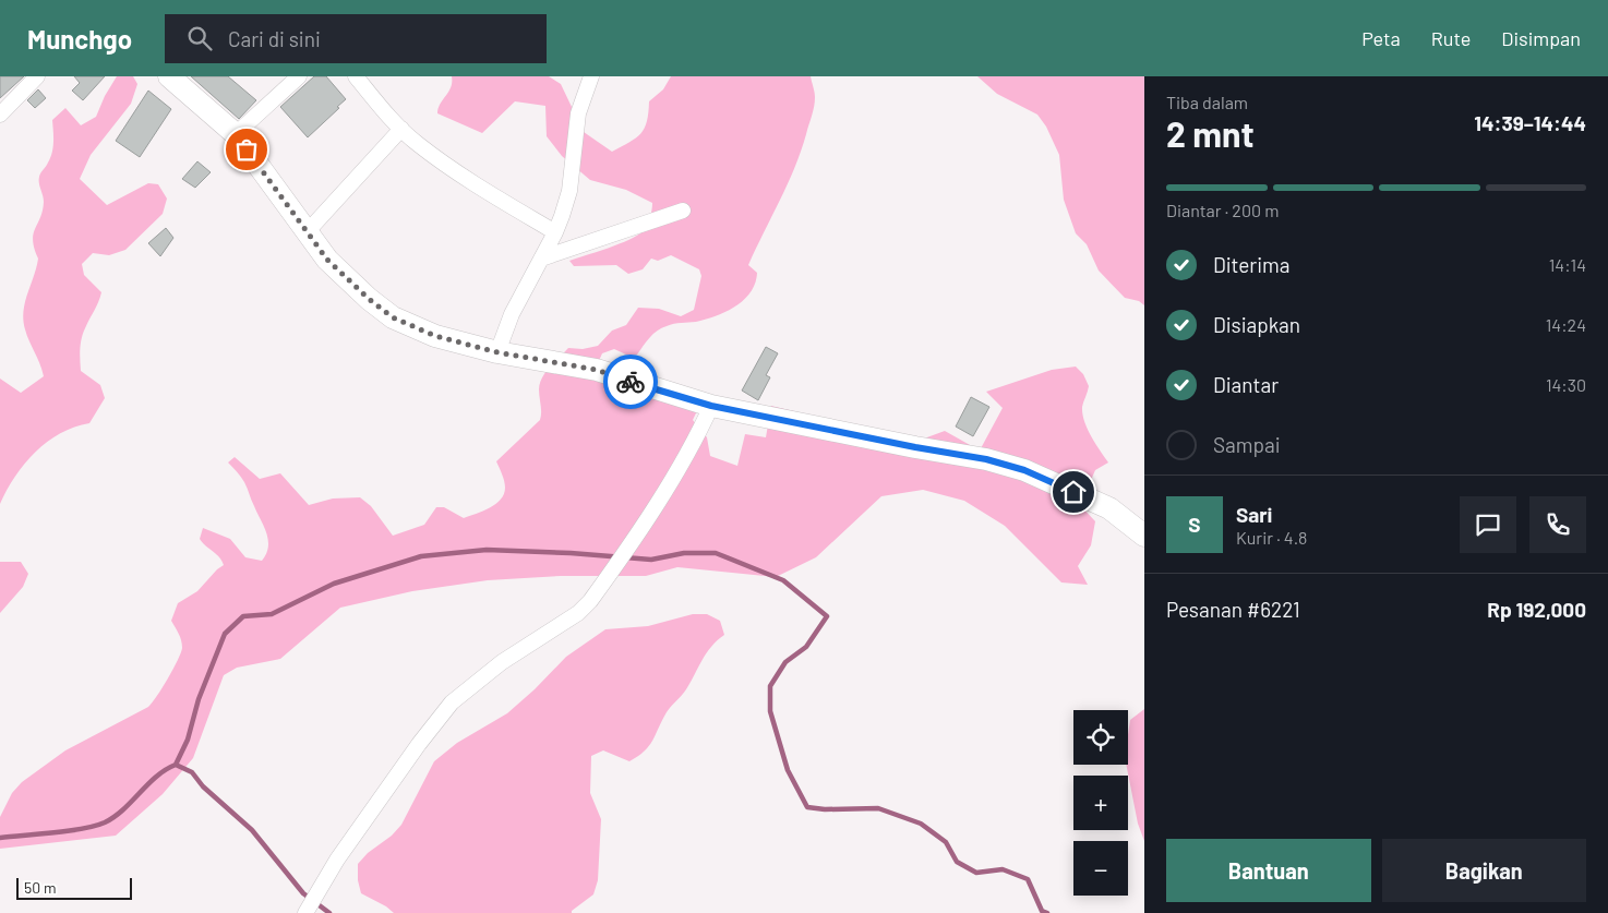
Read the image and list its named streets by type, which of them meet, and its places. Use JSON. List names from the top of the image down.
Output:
{
  "scale_bar": "50 m",
  "page": {
    "header": "Munchgo",
    "search": "Cari di sini",
    "nav": ["Peta", "Rute", "Disimpan"],
    "heading": ["2 mnt", "Tiba dalam", "14:39–14:44"],
    "panel": [
      "Sari",
      "Kurir · 4.8",
      "Pesanan #6221",
      "Rp 192,000"
    ],
    "bar": "Diantar · 200 m",
    "list": [
      ["Diterima", "14:14"],
      ["Disiapkan", "14:24"],
      ["Diantar", "14:30"],
      "Sampai"
    ],
    "round": "S",
    "map_buttons": ["+", "−"],
    "buttons": ["Bantuan", "Bagikan"],
    "scale": "50 m"
  }
}
